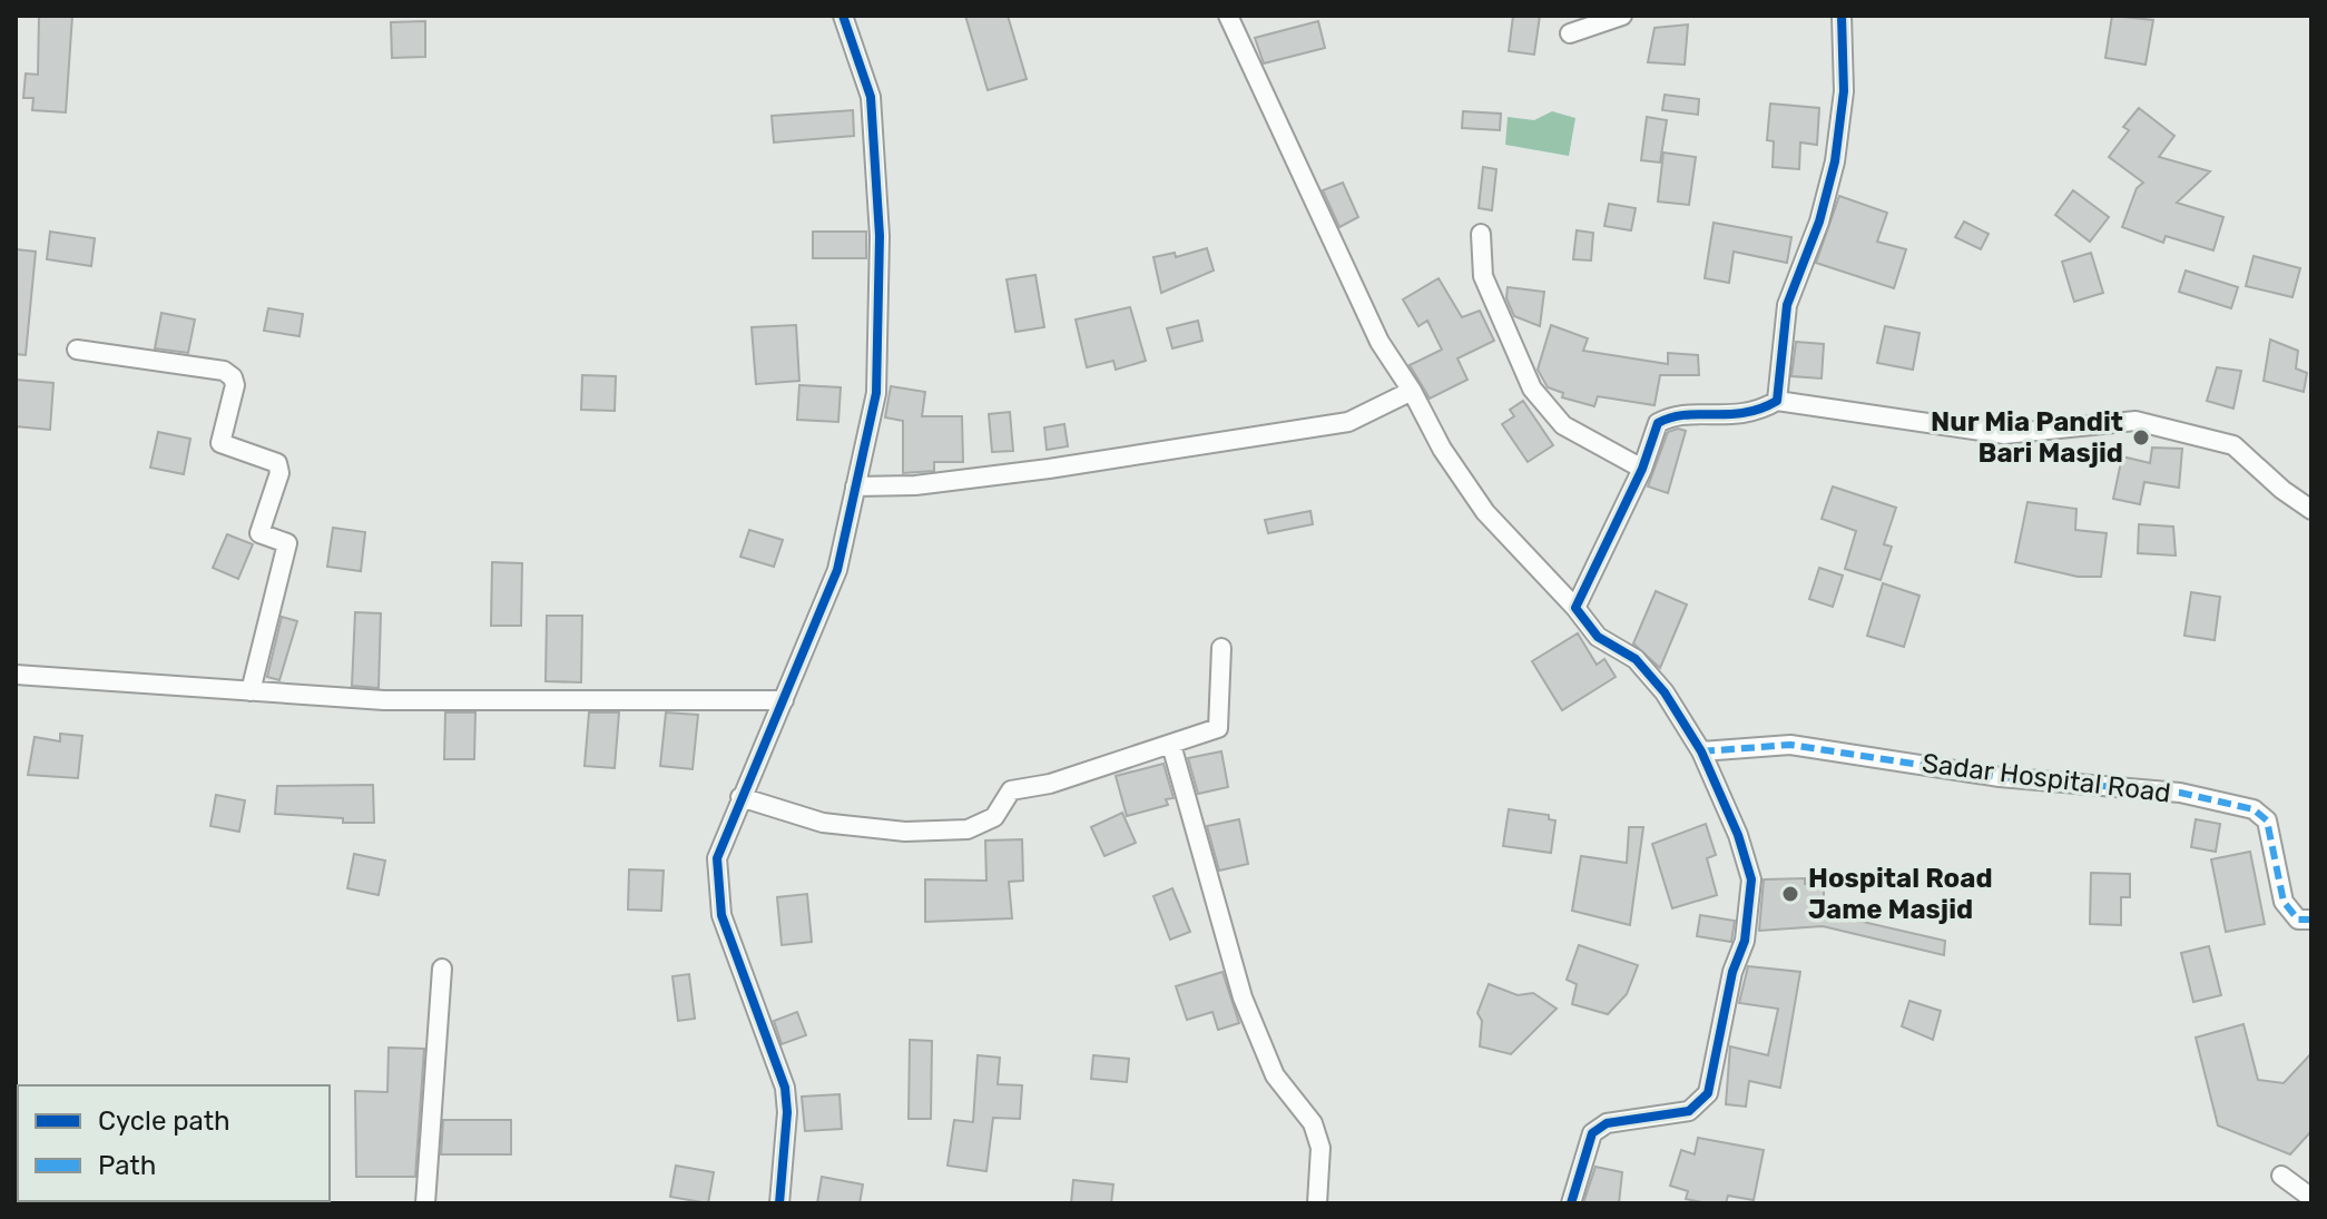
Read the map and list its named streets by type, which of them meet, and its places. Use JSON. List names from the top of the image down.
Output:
{
  "streets": {
    "street": ["Sadar Hospital Road"]
  },
  "places": ["Nur Mia Pandit Bari Masjid", "Hospital Road Jame Masjid"],
  "legend": ["Cycle path", "Path"]
}
